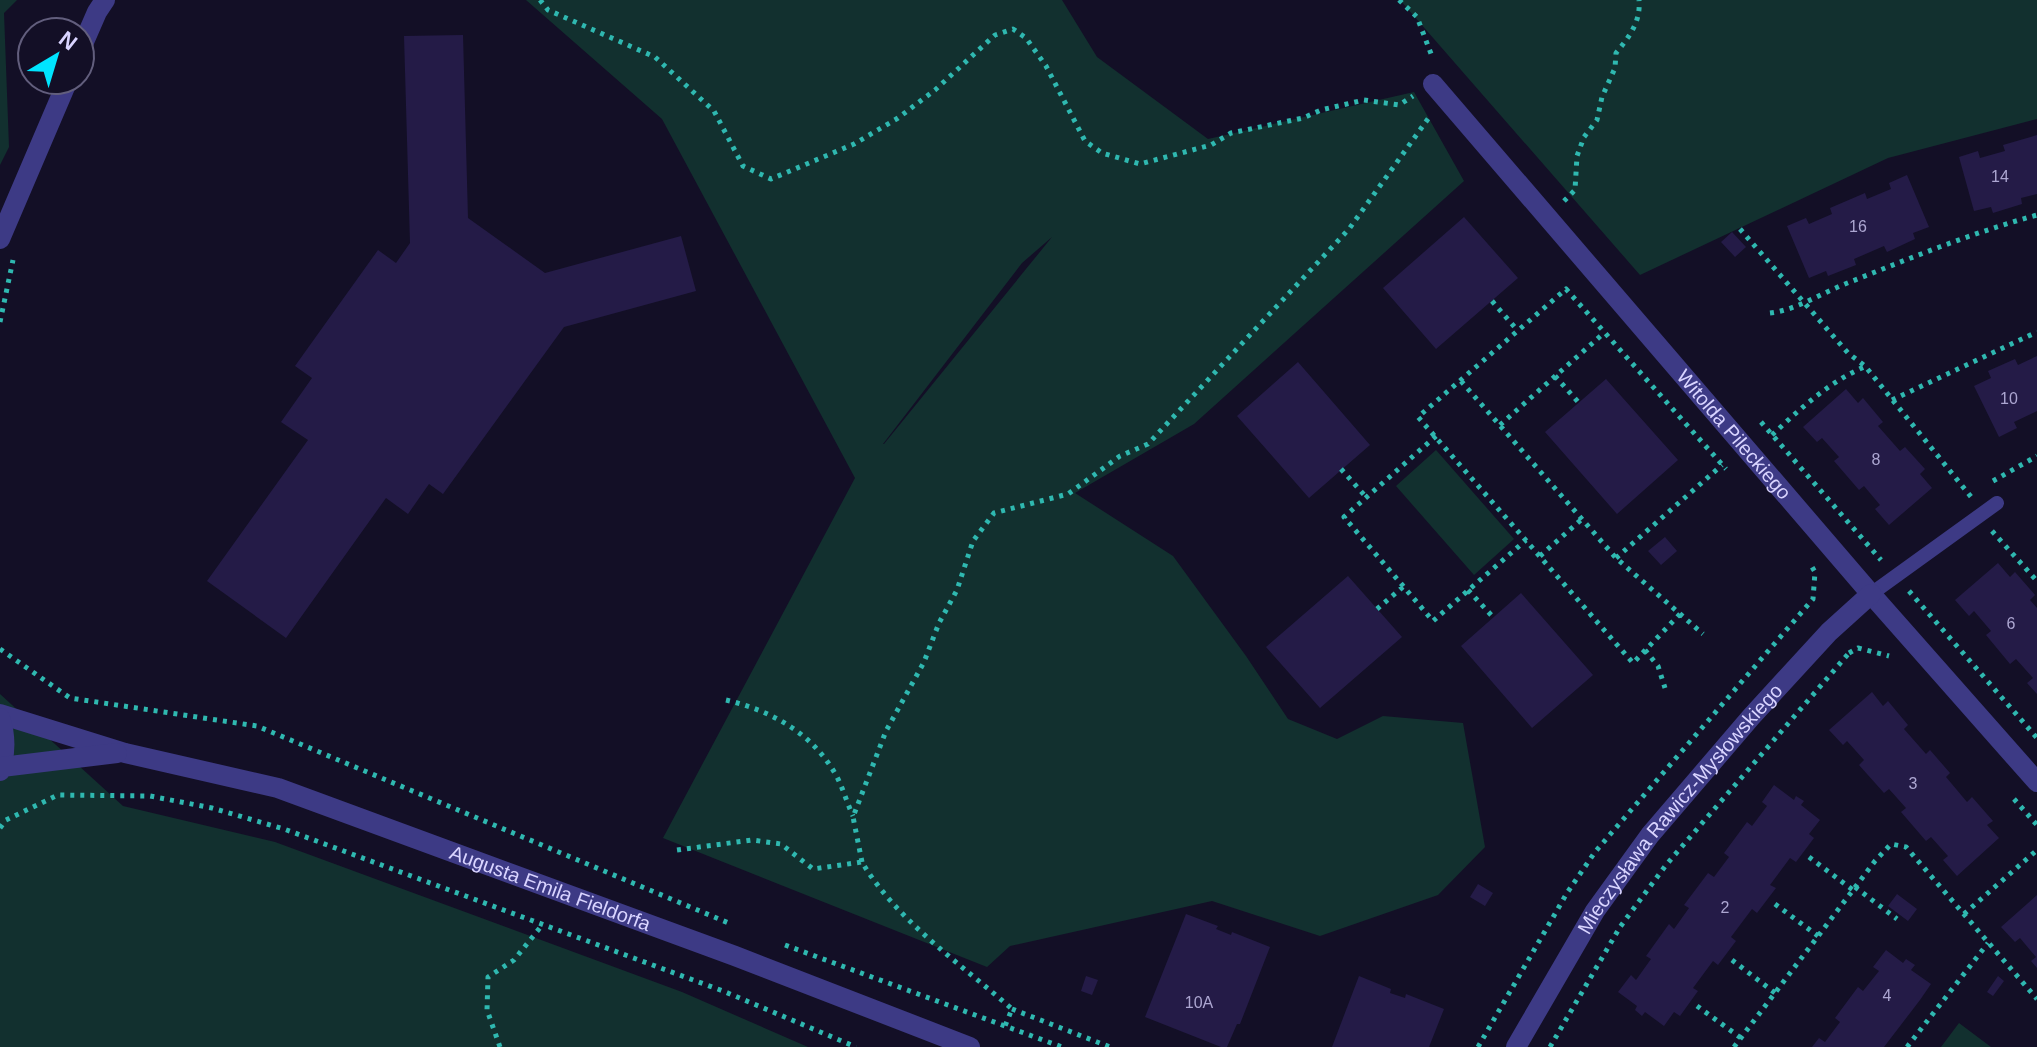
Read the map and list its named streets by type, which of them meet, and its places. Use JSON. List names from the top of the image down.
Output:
{
  "streets": {
    "street": ["Witolda Pileckiego", "Mieczysława Rawicz-Mysłowskiego", "Augusta Emila Fieldorfa"]
  },
  "crossings": [
    ["Witolda Pileckiego", "Mieczysława Rawicz-Mysłowskiego"]
  ],
  "house_numbers": [
    "14",
    "16",
    "10",
    "8",
    "6",
    "3",
    "2",
    "4",
    "10A"
  ],
  "north": "top right"
}
